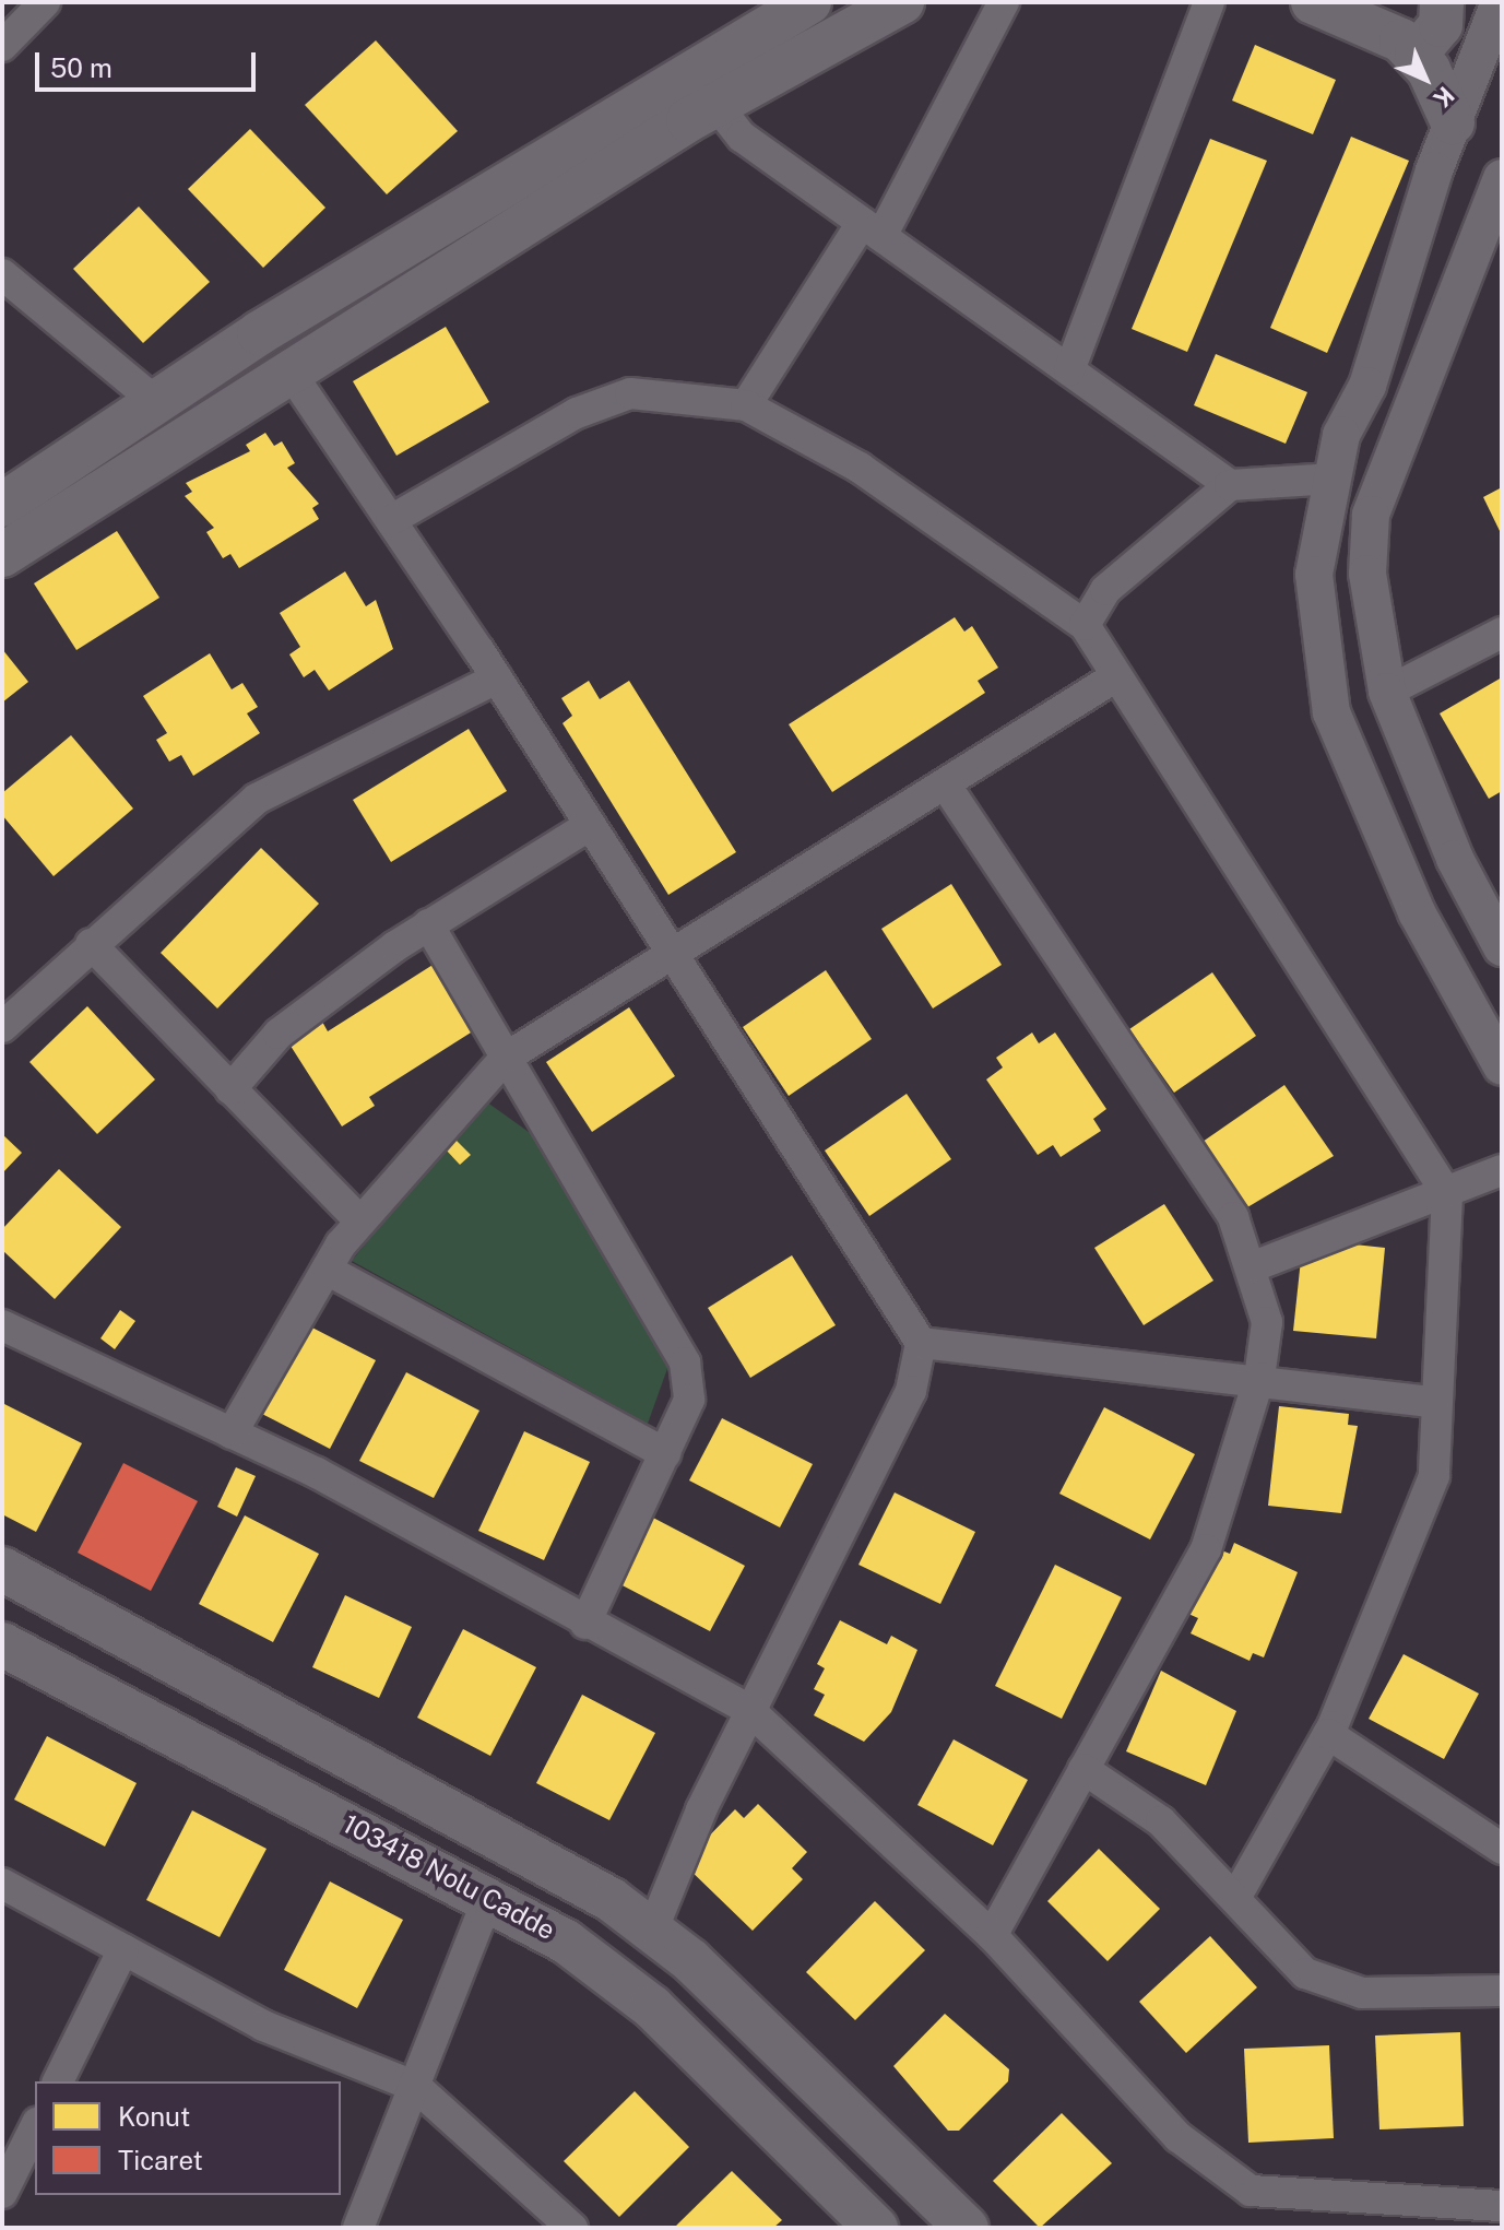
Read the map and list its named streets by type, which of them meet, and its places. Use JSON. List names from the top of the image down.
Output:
{
  "streets": {
    "main road": ["103418 Nolu Cadde"]
  },
  "legend": ["Konut", "Ticaret"],
  "scale_bar": "50 m",
  "north": "bottom right"
}
